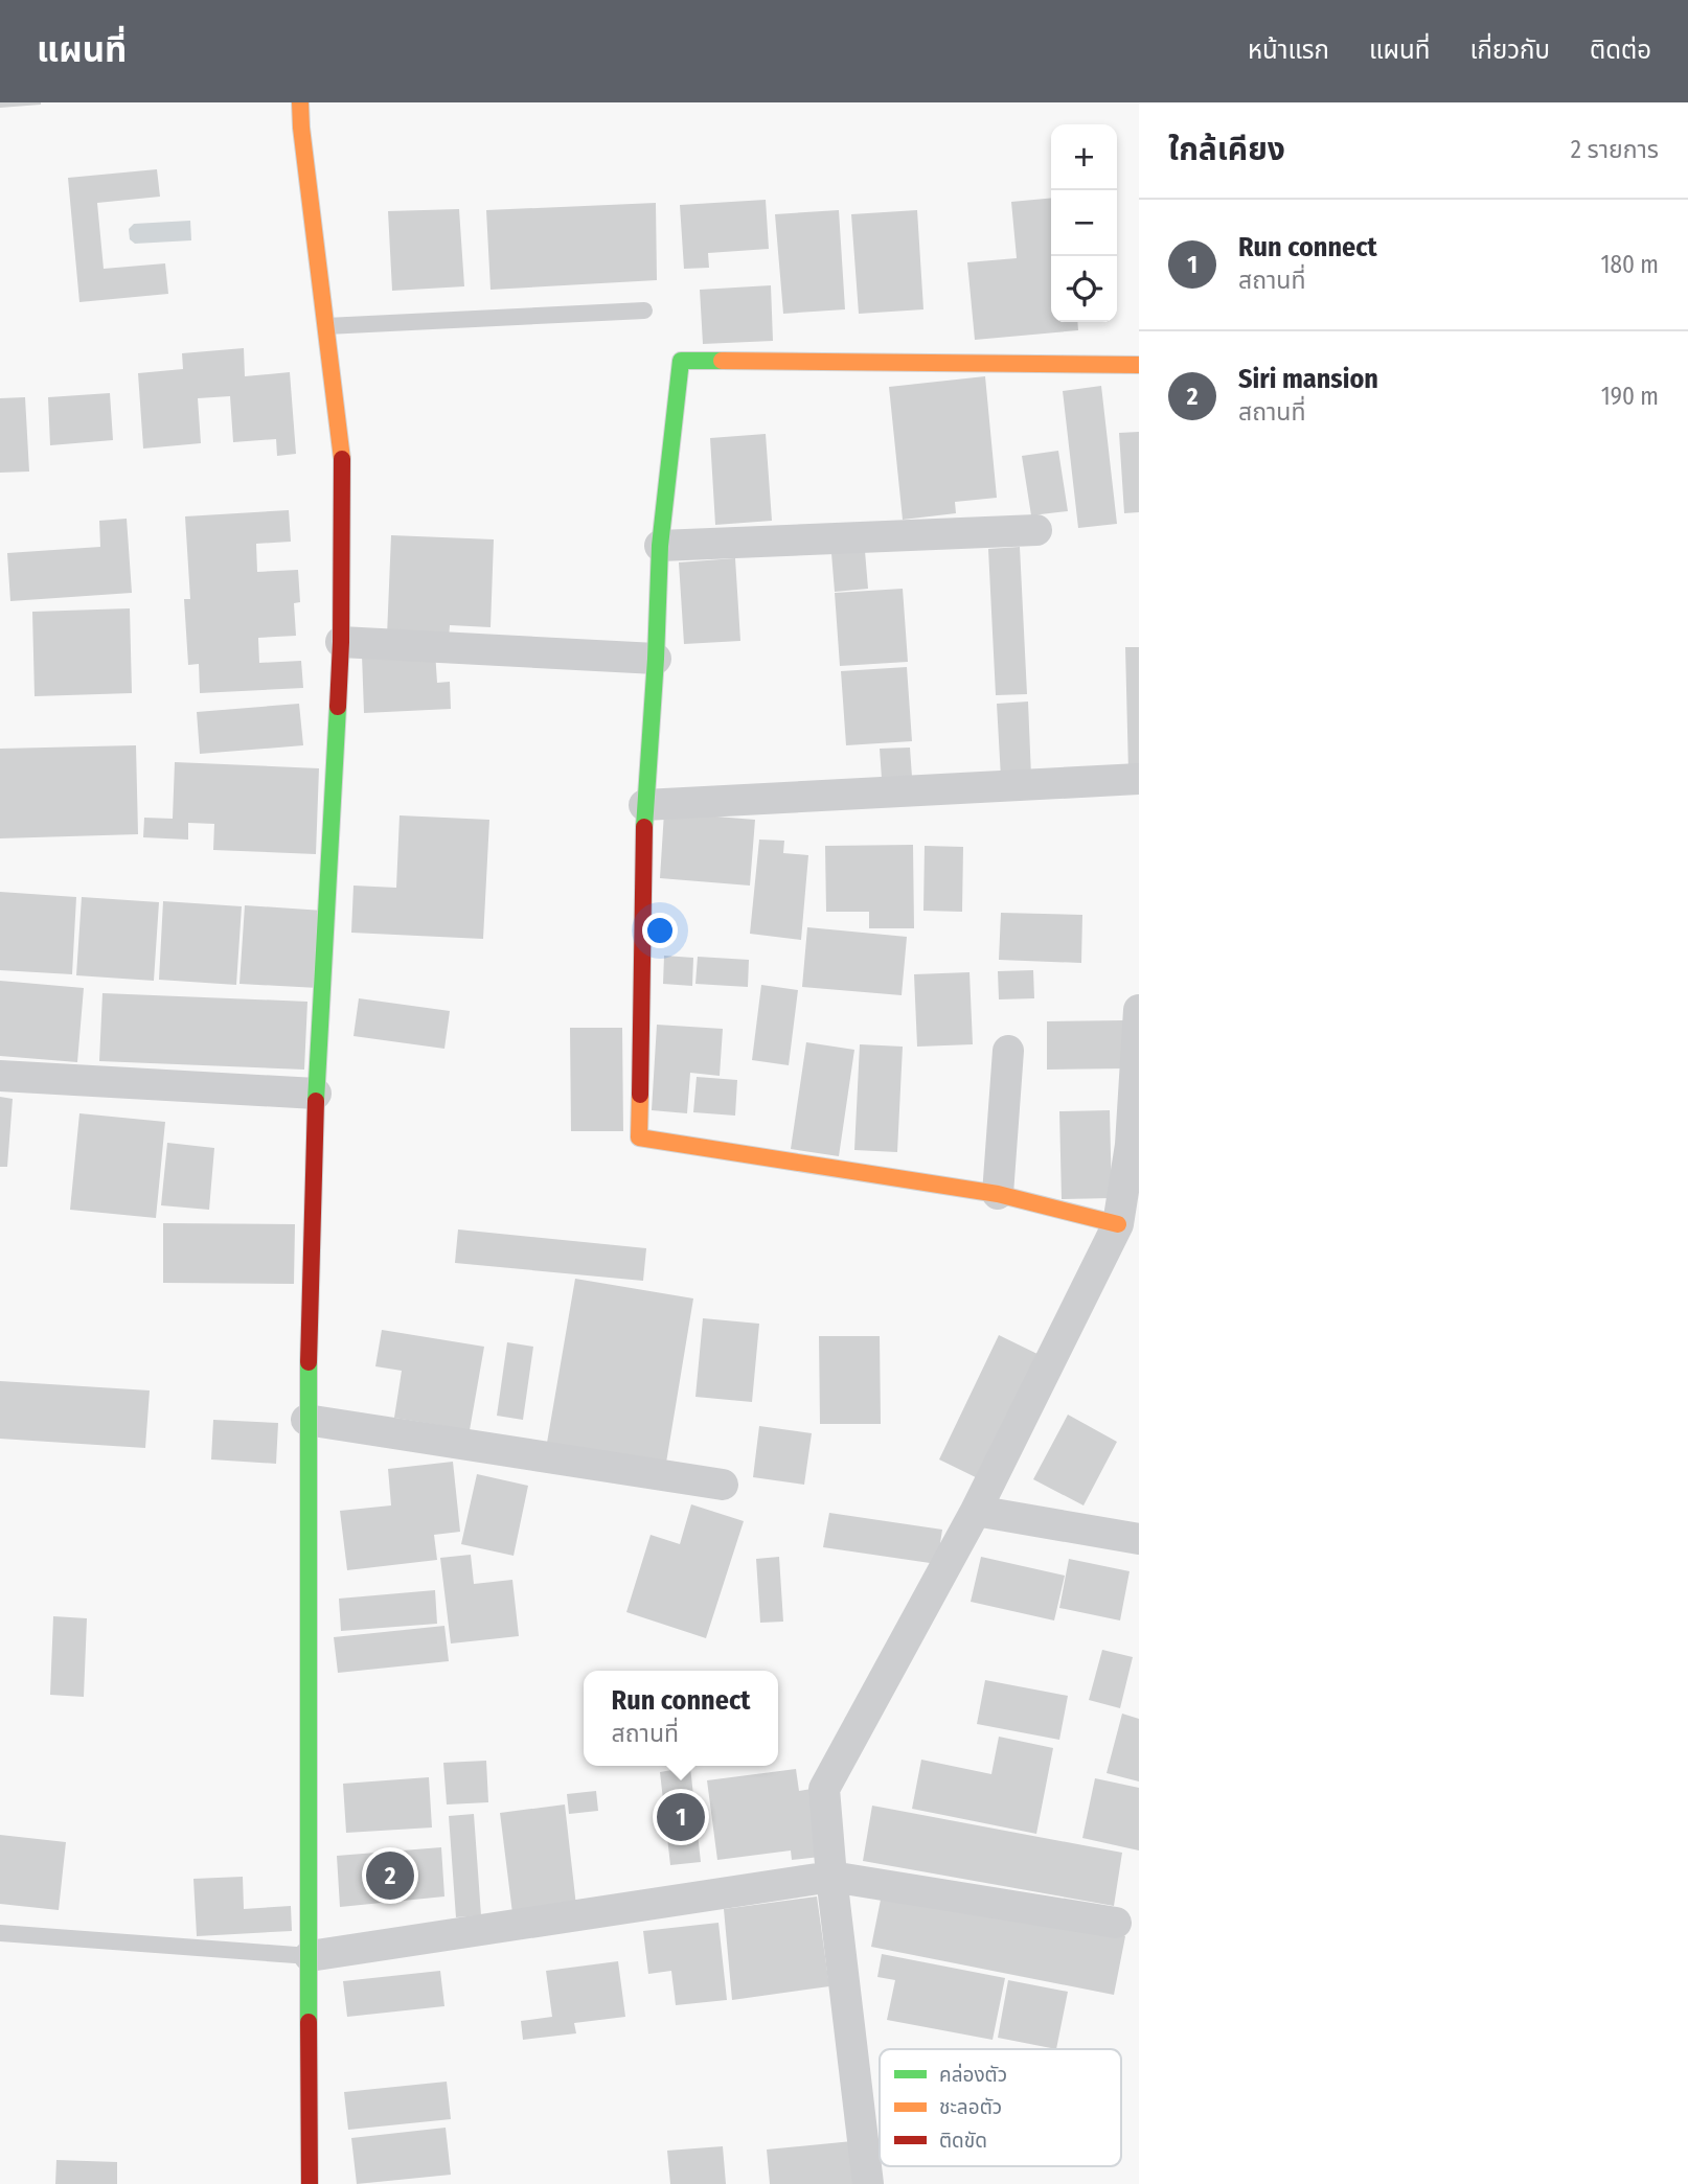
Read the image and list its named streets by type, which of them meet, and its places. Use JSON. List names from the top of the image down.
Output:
{
  "legend": ["คล่องตัว", "ชะลอตัว", "ติดขัด"],
  "page": {
    "header": "แผนที่",
    "nav": [
      "หน้าแรก",
      "แผนที่",
      "เกี่ยวกับ",
      "ติดต่อ"
    ],
    "heading": ["ใกล้เคียง", "2 รายการ"],
    "map_buttons": ["+", "−"],
    "list": [
      {
        "mark": "1",
        "name": "Run connect",
        "note": "สถานที่",
        "value": "180 m"
      },
      {
        "mark": "2",
        "name": "Siri mansion",
        "note": "สถานที่",
        "value": "190 m"
      }
    ],
    "popup": ["Run connect", "สถานที่"],
    "pins": ["1", "2"]
  }
}
